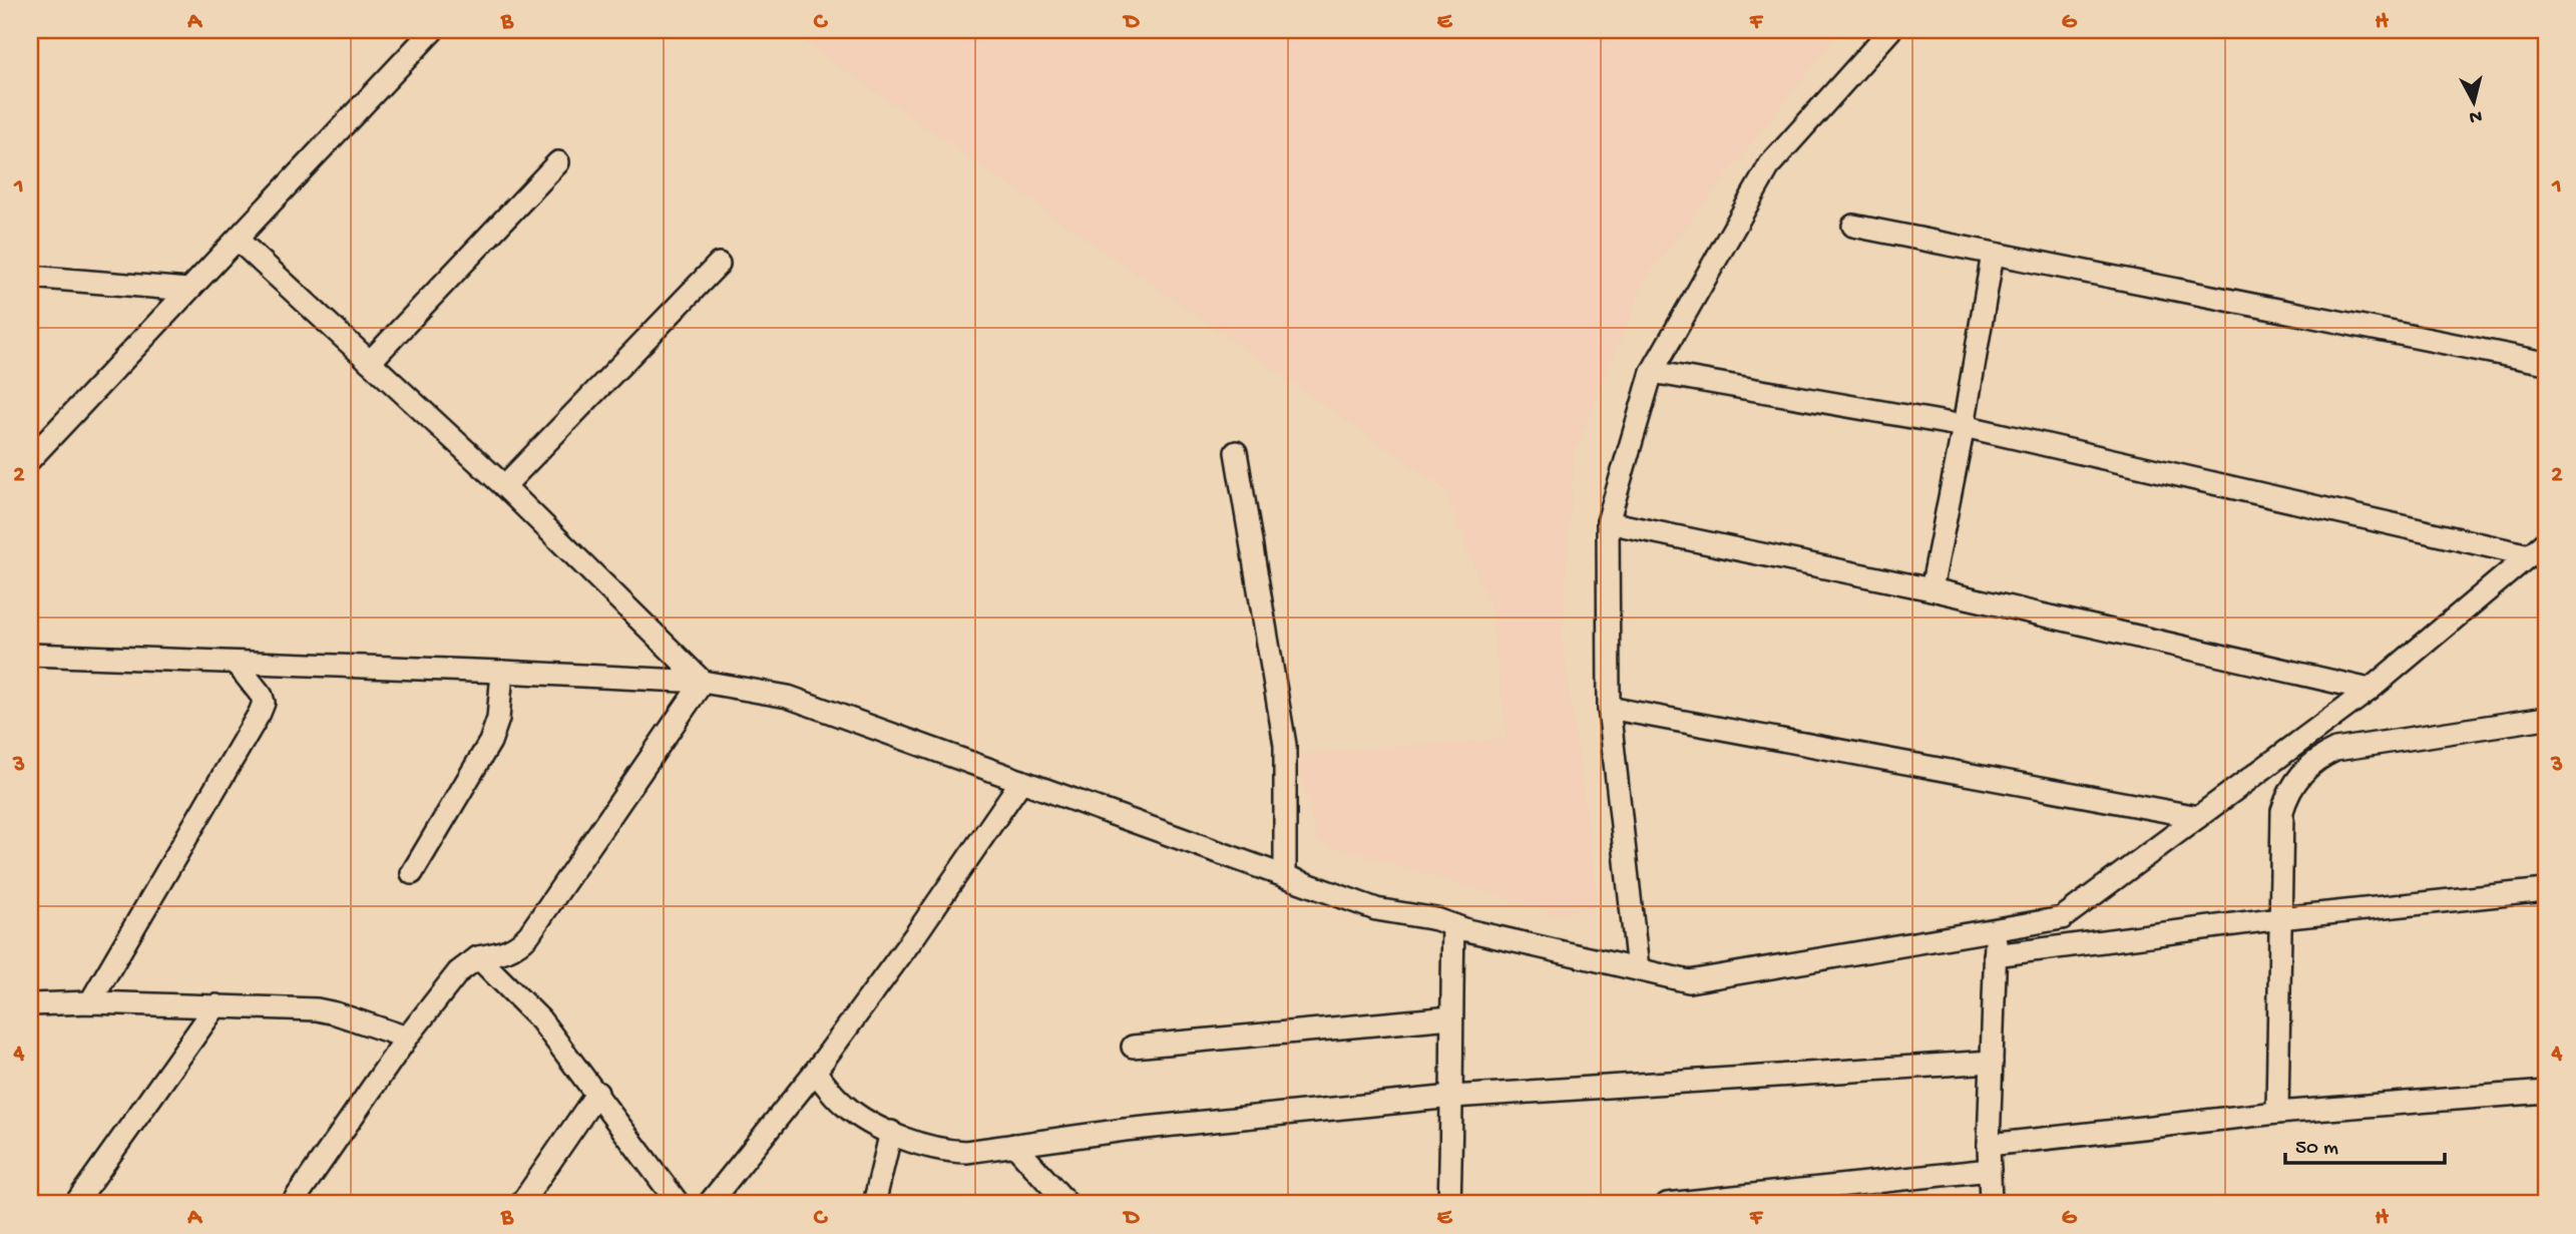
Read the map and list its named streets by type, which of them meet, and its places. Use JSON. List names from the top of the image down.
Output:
{
  "scale_bar": "50 m",
  "north": "bottom",
  "grid": {
    "columns": [
      "A",
      "B",
      "C",
      "D",
      "E",
      "F",
      "G",
      "H"
    ],
    "rows": [
      "1",
      "2",
      "3",
      "4"
    ]
  }
}
